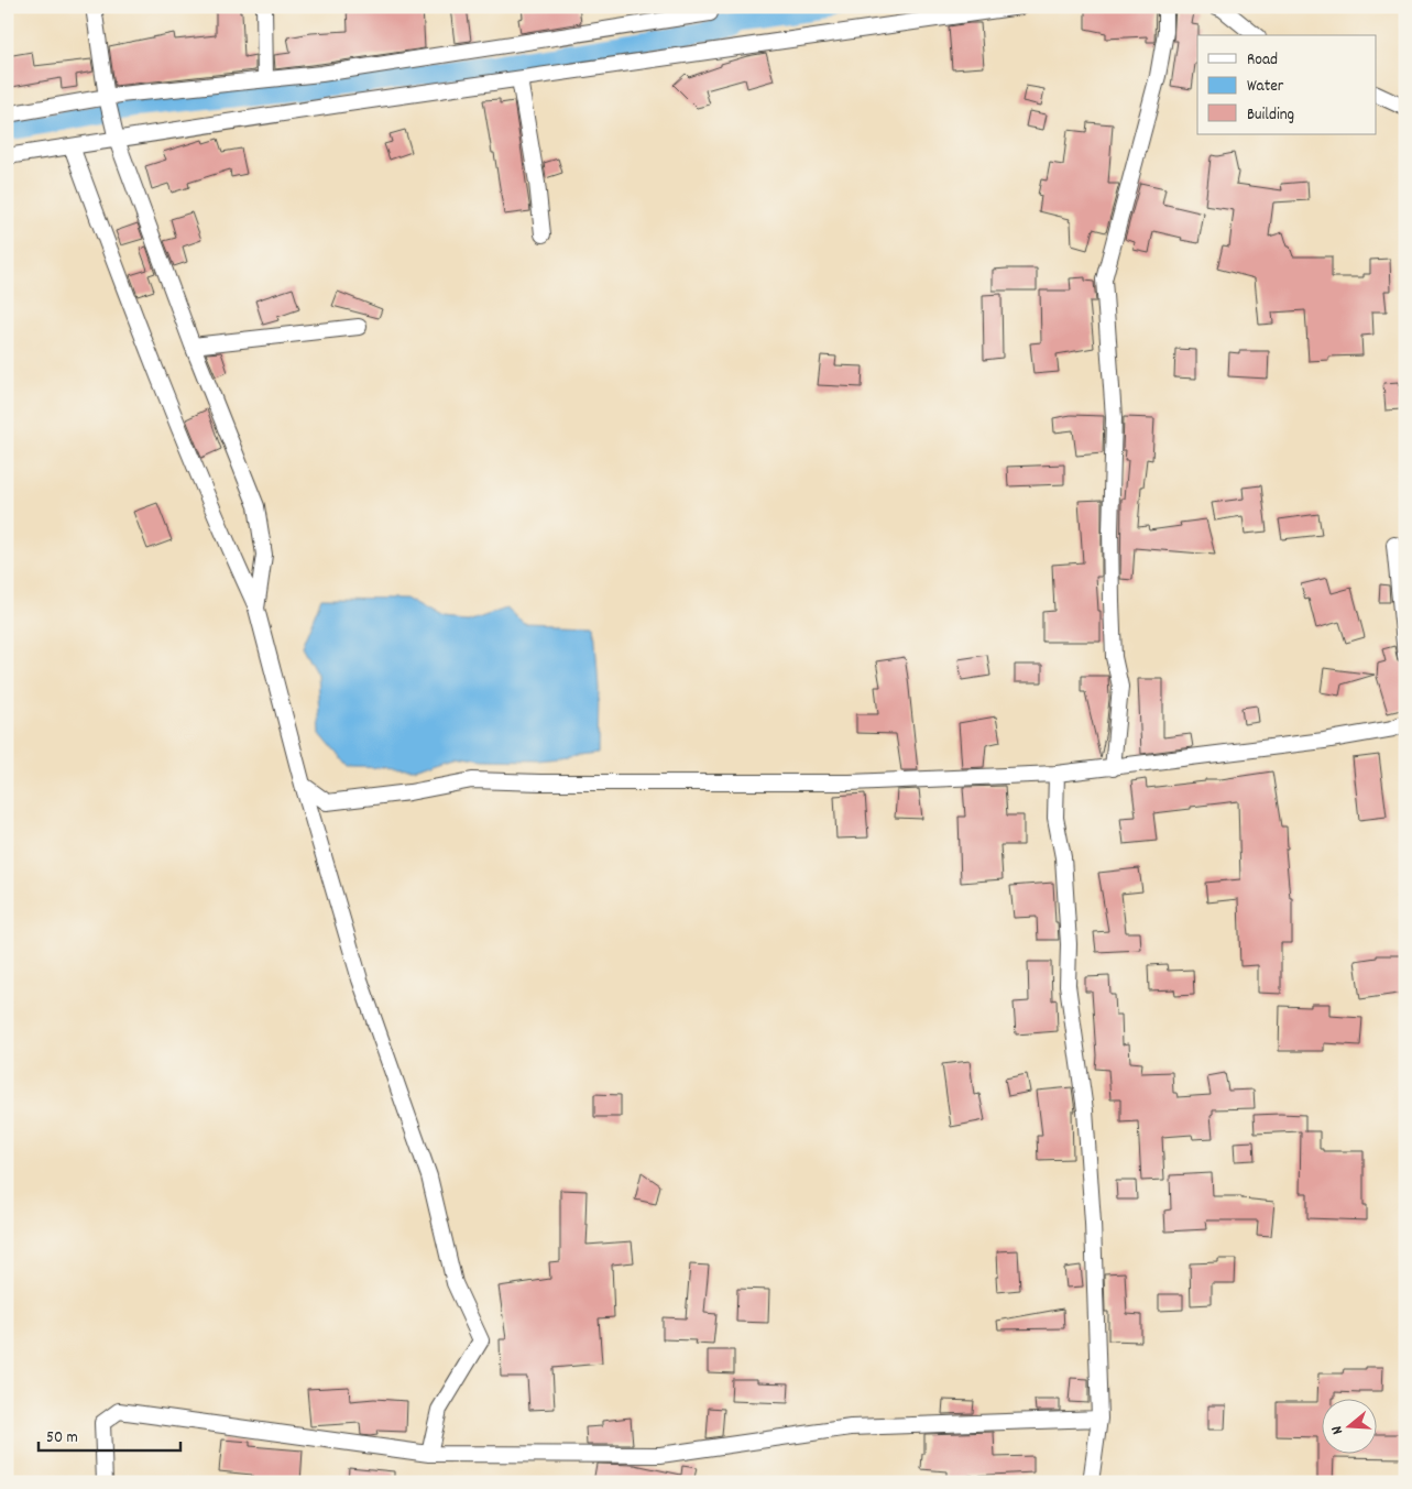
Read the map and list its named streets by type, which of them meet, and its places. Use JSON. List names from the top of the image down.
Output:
{
  "legend": ["Road", "Water", "Building"],
  "scale_bar": "50 m",
  "north": "left"
}
